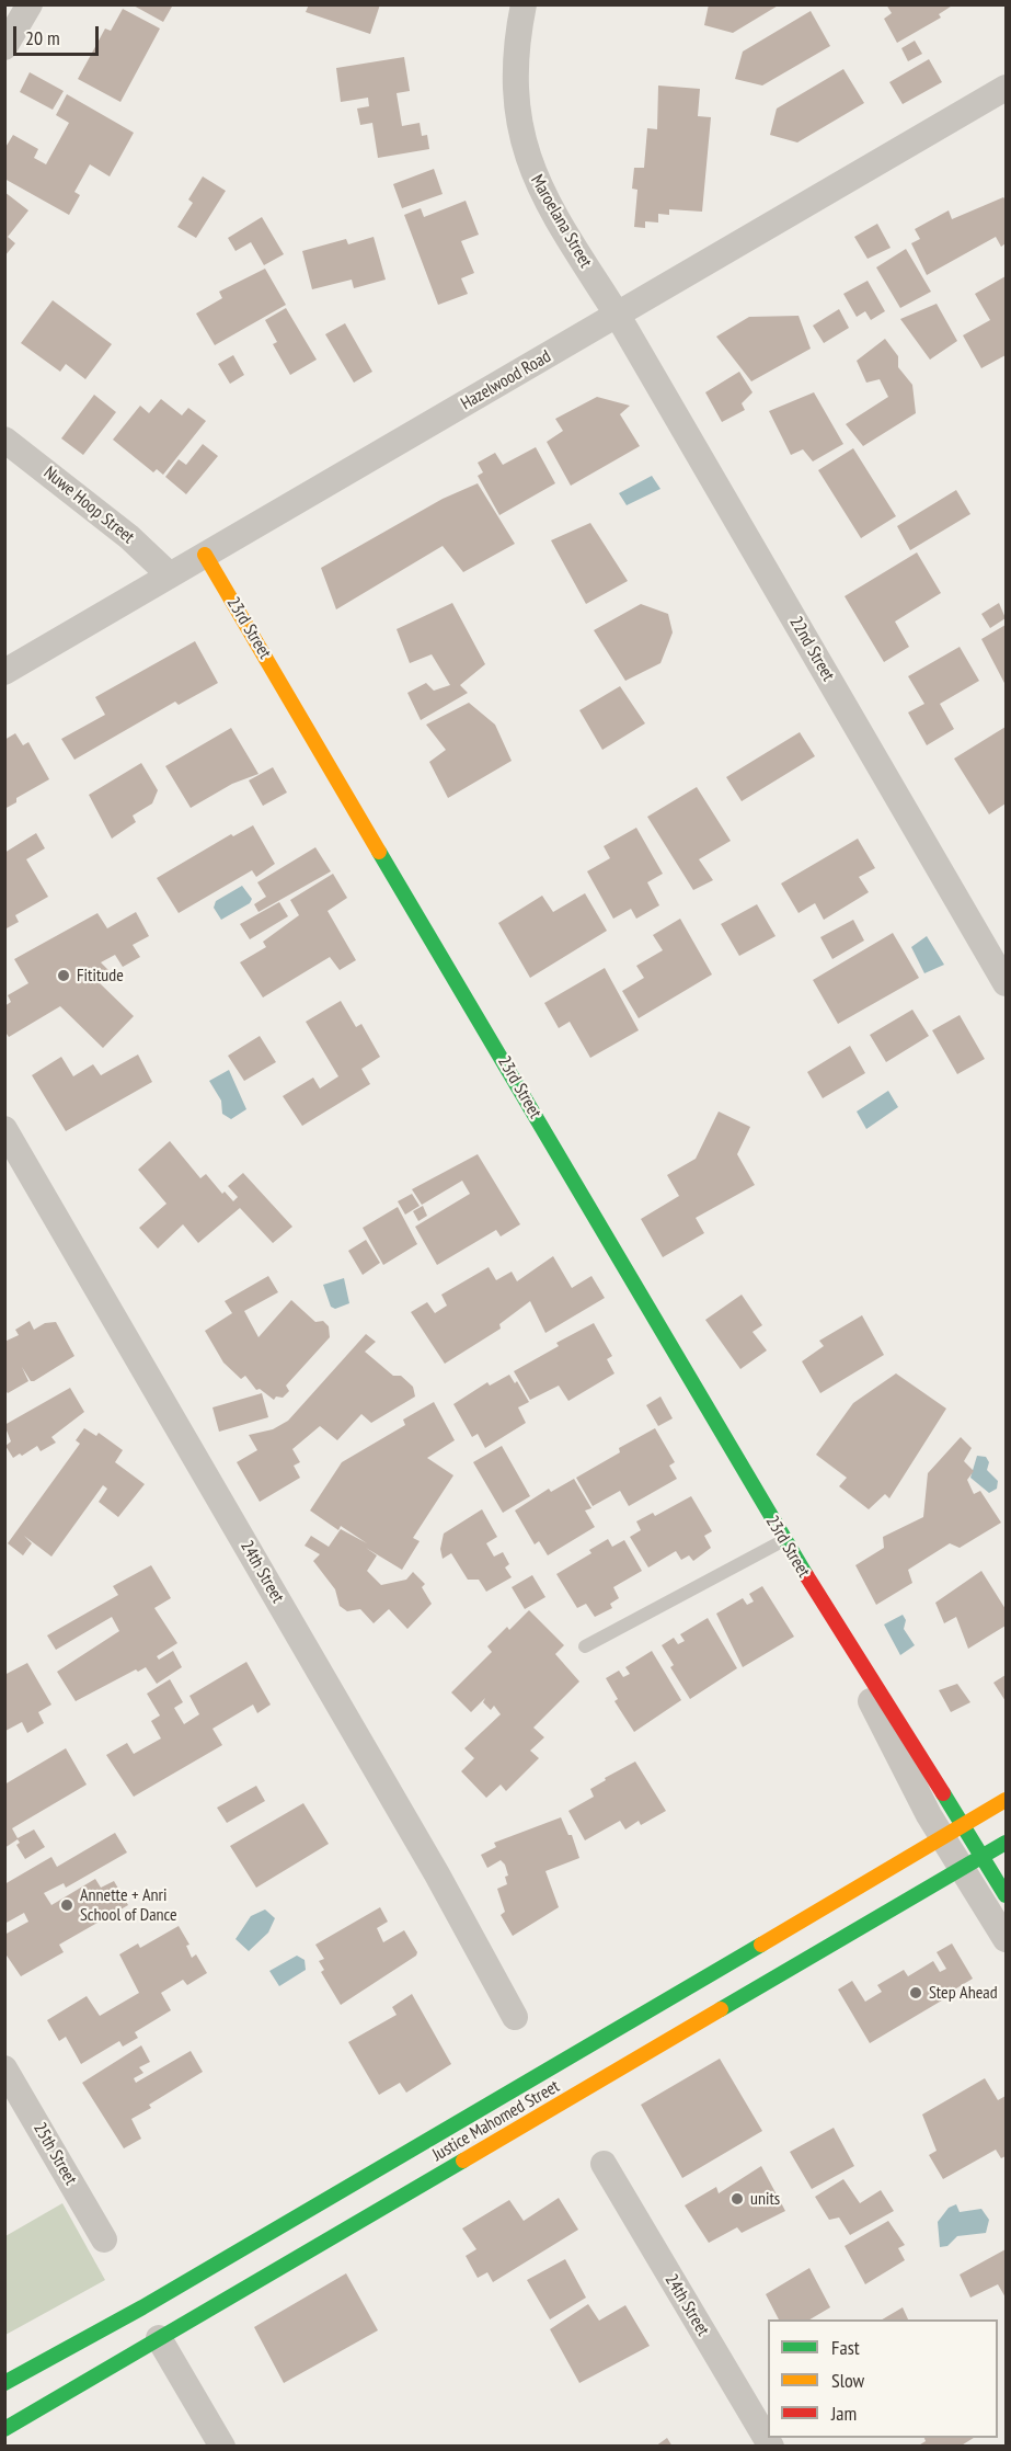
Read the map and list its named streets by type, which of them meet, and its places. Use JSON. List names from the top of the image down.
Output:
{
  "streets": {
    "main road": ["23rd Street", "Justice Mahomed Street"],
    "street": [
      "Maroelana Street",
      "Hazelwood Road",
      "Nuwe Hoop Street",
      "22nd Street",
      "24th Street",
      "25th Street"
    ]
  },
  "crossings": [
    ["Maroelana Street", "Hazelwood Road"],
    ["Maroelana Street", "22nd Street"],
    ["Hazelwood Road", "Nuwe Hoop Street"],
    ["Hazelwood Road", "23rd Street"],
    ["Hazelwood Road", "22nd Street"],
    ["23rd Street", "Justice Mahomed Street"]
  ],
  "places": [
    "Fititude",
    "Annette + Anri School of Dance",
    "Step Ahead",
    "units"
  ],
  "legend": ["Fast", "Slow", "Jam"],
  "scale_bar": "20 m"
}
